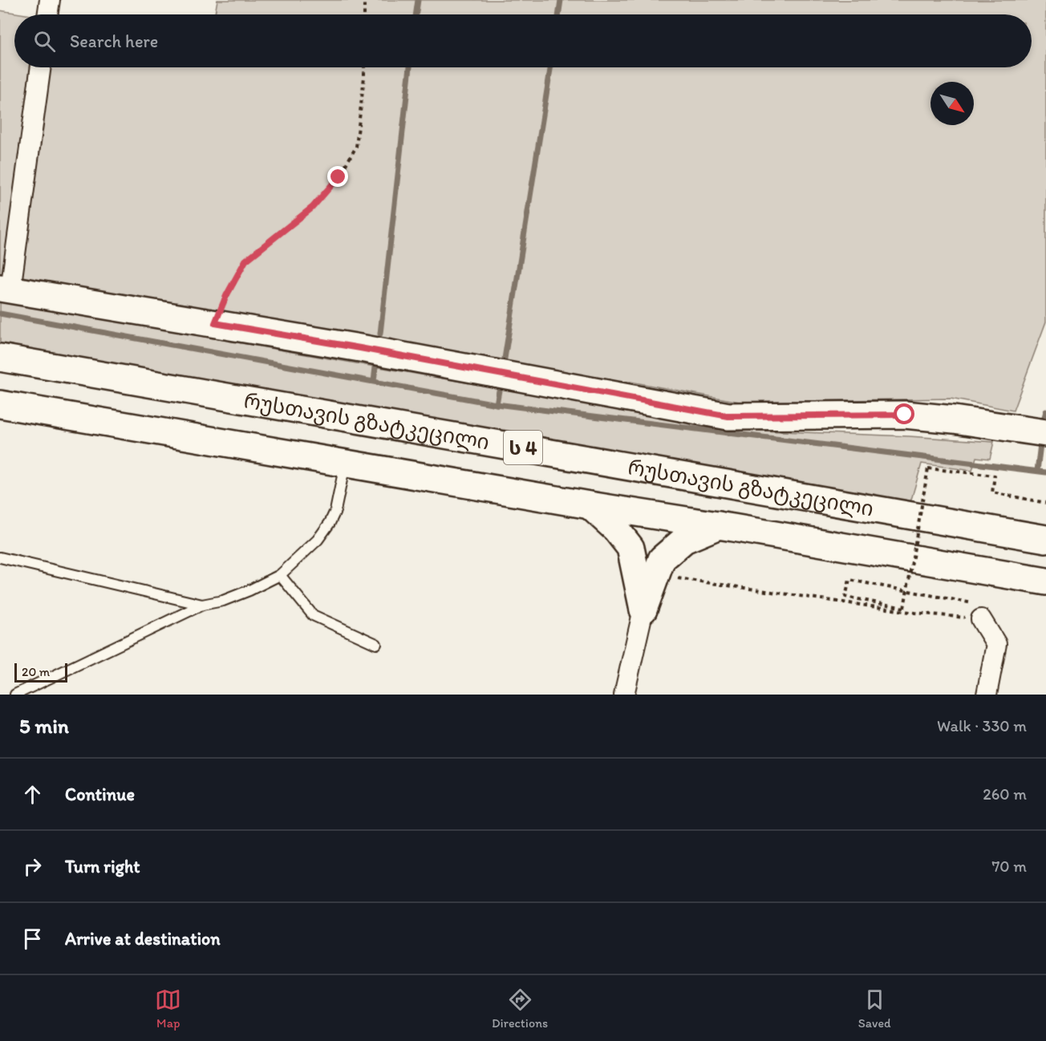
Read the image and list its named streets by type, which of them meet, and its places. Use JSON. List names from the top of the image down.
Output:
{
  "streets": {
    "main road": ["რუსთავის გზატკეცილი", "ს 4"]
  },
  "scale_bar": "20 m",
  "north": "bottom right",
  "page": {
    "search": "Search here",
    "scale": "20 m",
    "heading": ["5 min", "Walk · 330 m"],
    "list": [
      ["Continue", "260 m"],
      ["Turn right", "70 m"],
      "Arrive at destination"
    ],
    "nav": ["Map", "Directions", "Saved"]
  }
}
